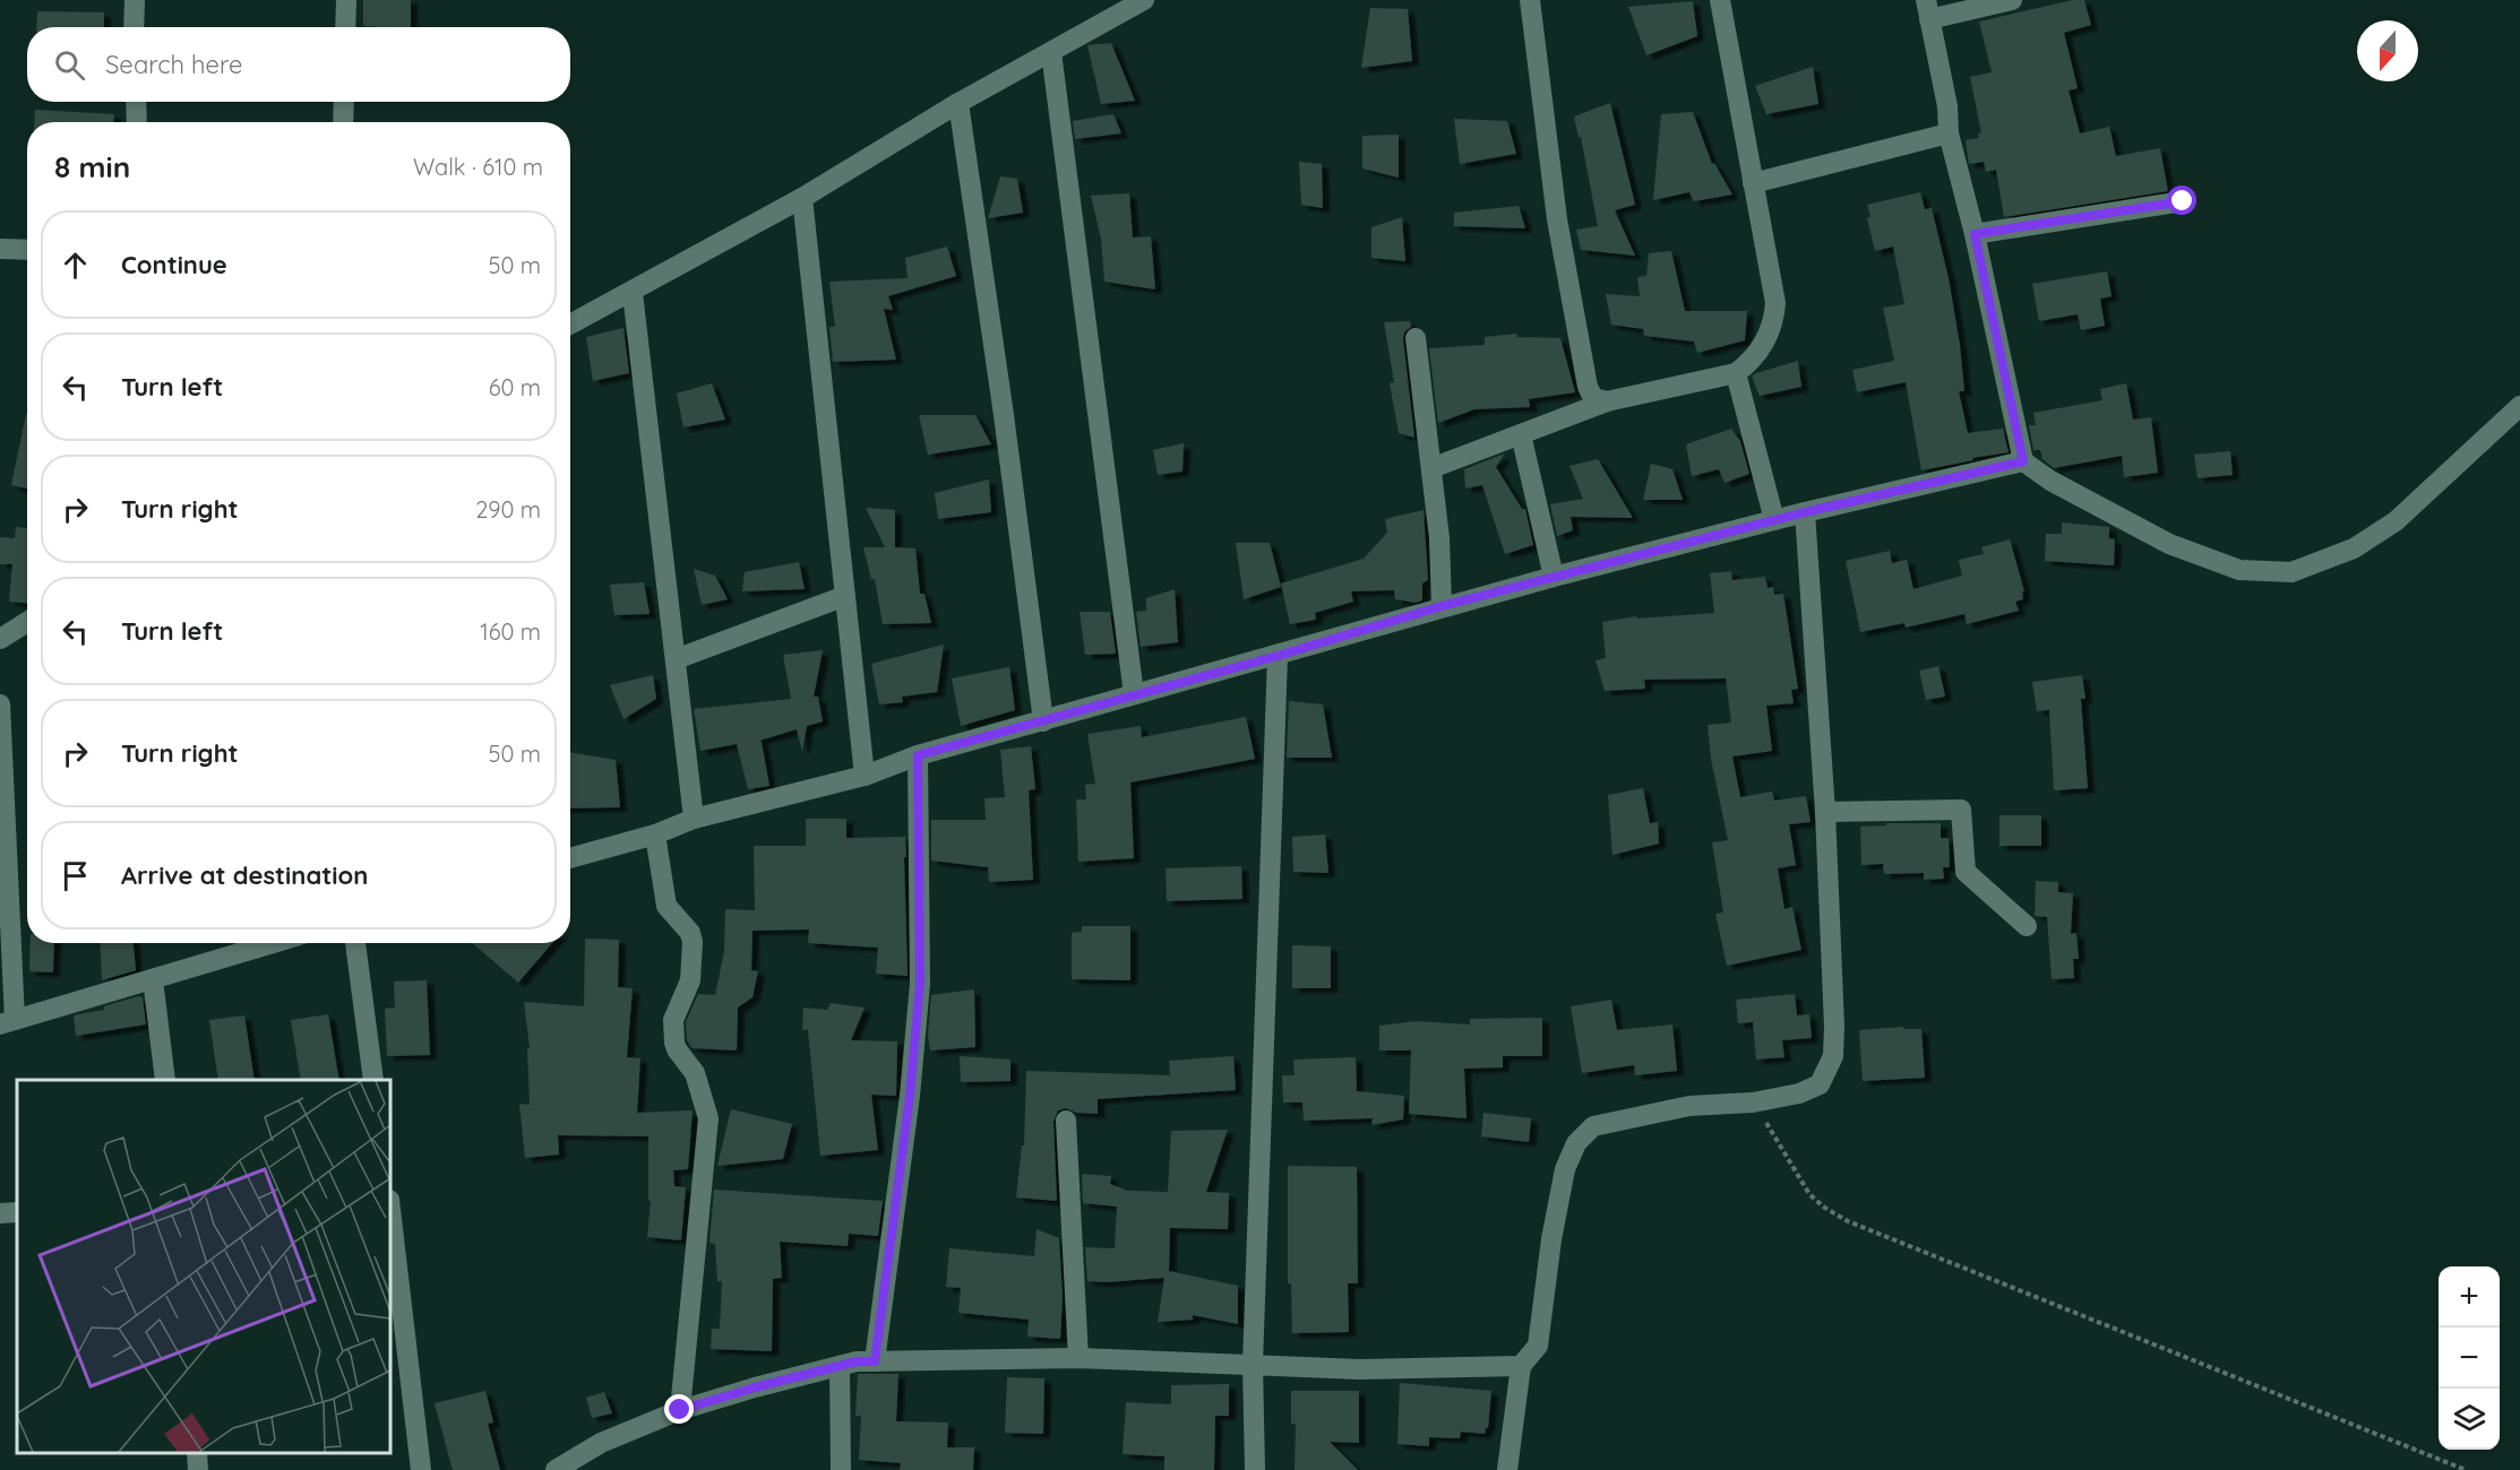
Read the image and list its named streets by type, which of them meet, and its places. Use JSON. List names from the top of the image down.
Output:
{
  "north": "bottom",
  "page": {
    "search": "Search here",
    "heading": ["8 min", "Walk · 610 m"],
    "list": [
      ["Continue", "50 m"],
      ["Turn left", "60 m"],
      ["Turn right", "290 m"],
      ["Turn left", "160 m"],
      ["Turn right", "50 m"],
      "Arrive at destination"
    ],
    "map_buttons": ["+", "−"]
  }
}
